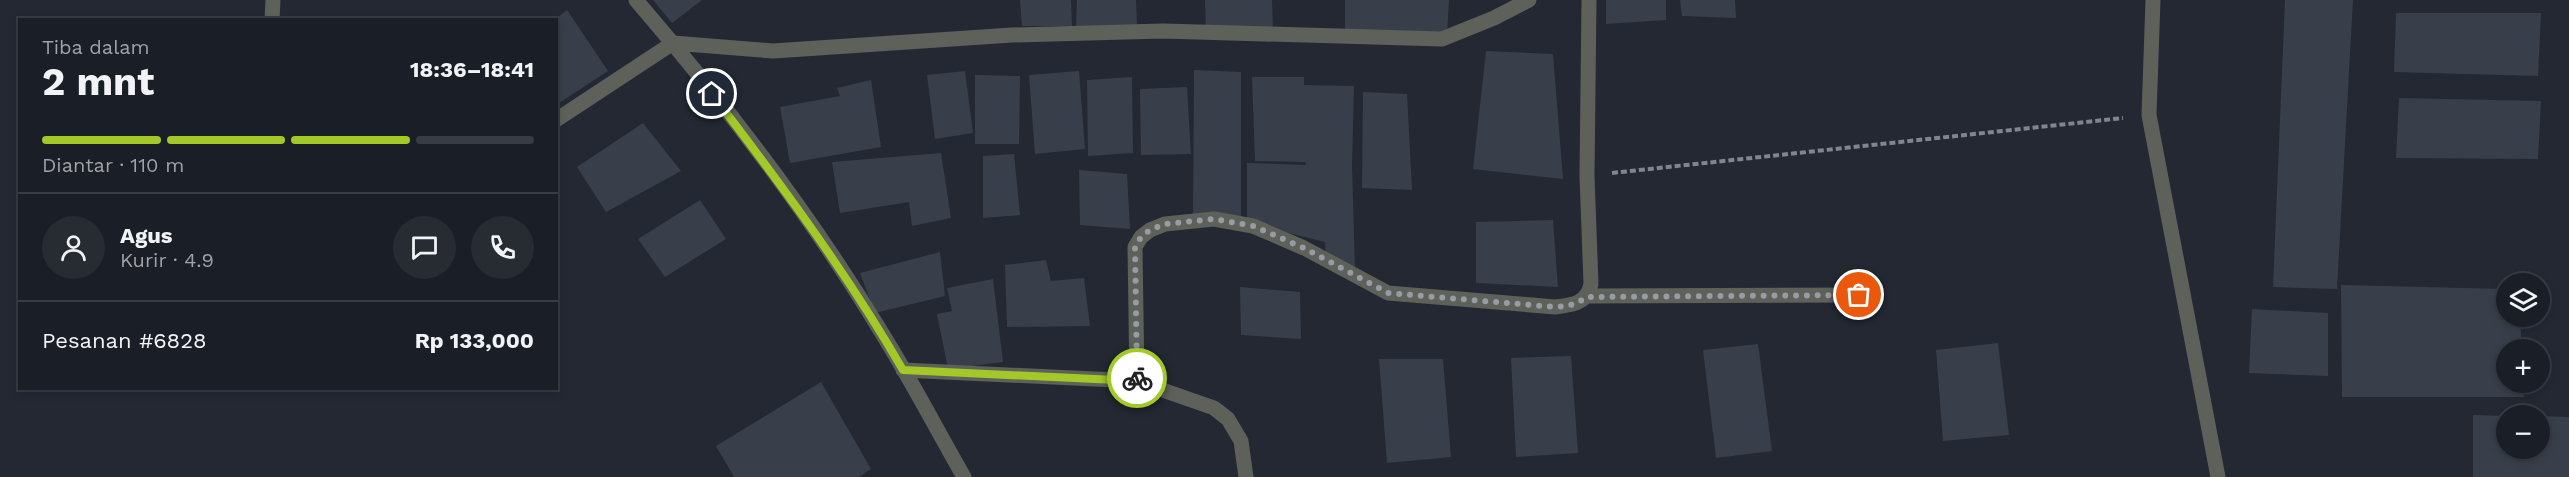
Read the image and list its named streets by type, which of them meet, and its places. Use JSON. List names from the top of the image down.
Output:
{
  "page": {
    "heading": ["2 mnt", "Tiba dalam", "18:36–18:41"],
    "panel": [
      "Agus",
      "Kurir · 4.9",
      "Pesanan #6828",
      "Rp 133,000"
    ],
    "bar": "Diantar · 110 m",
    "map_buttons": ["+", "−"]
  }
}
